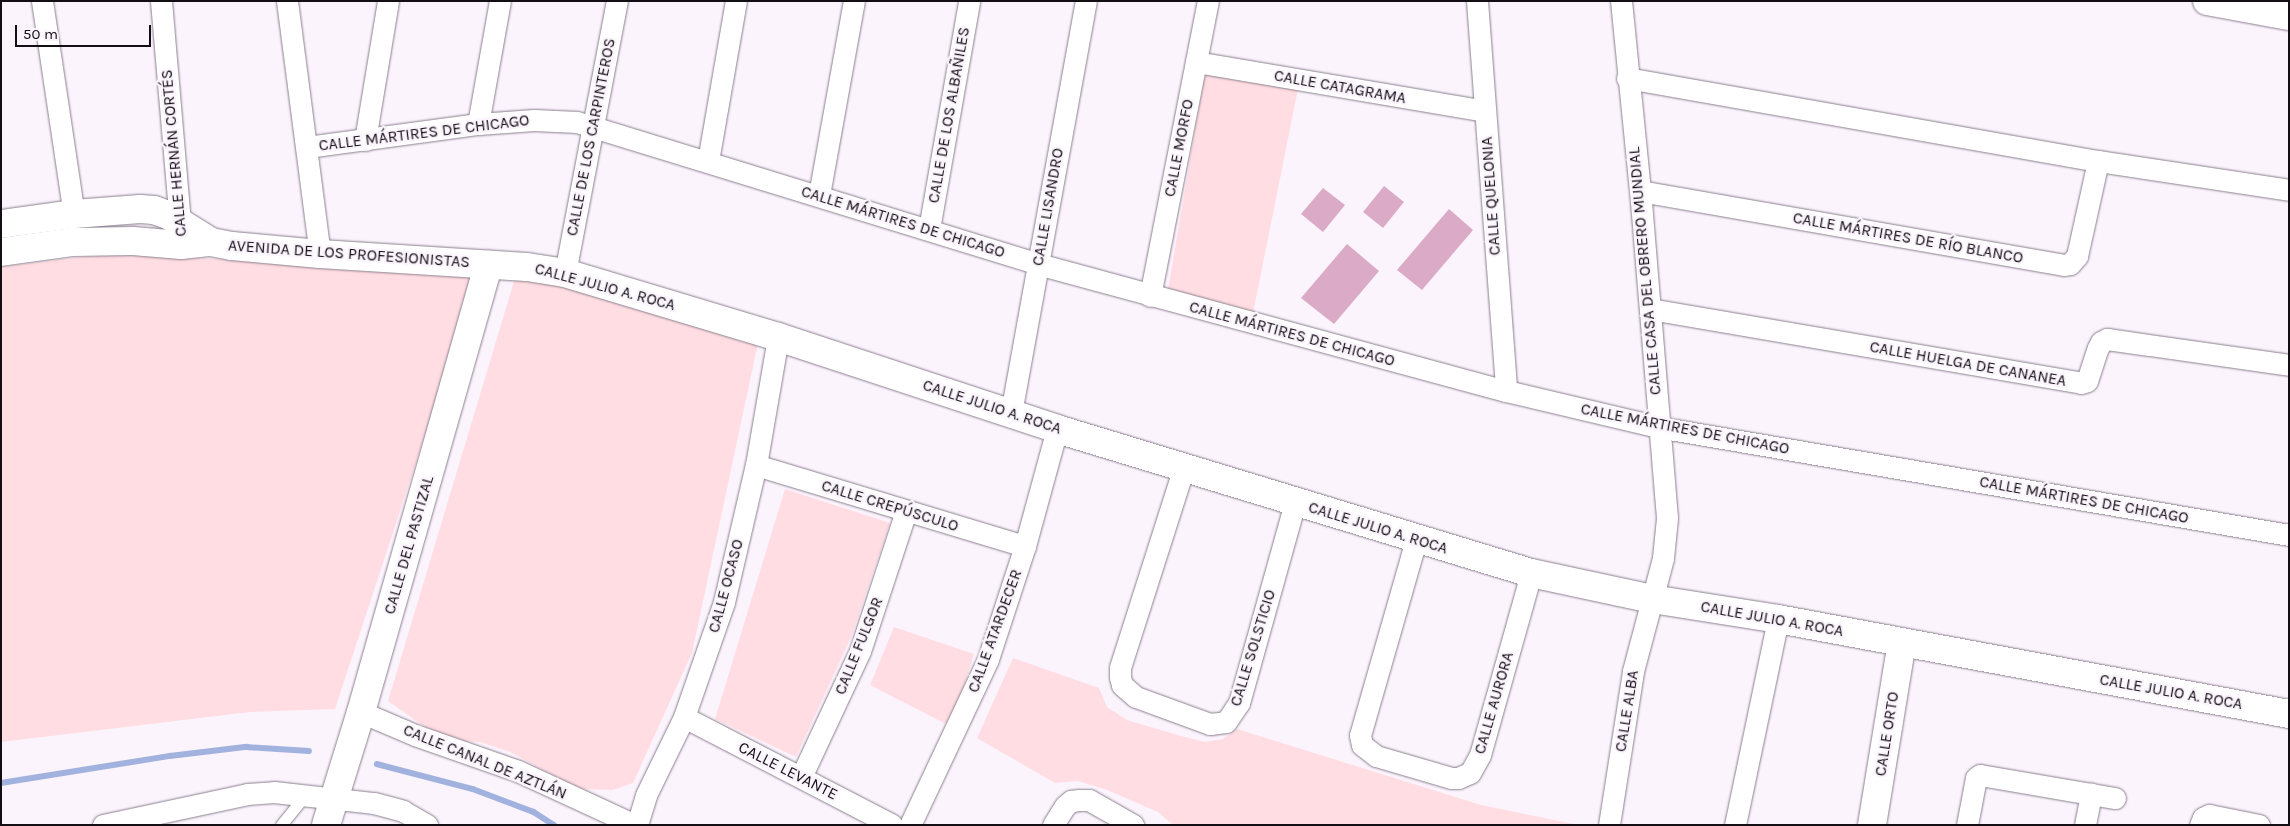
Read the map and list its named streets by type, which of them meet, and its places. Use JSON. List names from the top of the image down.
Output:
{
  "streets": {
    "street": [
      "CALLE CATAGRAMA",
      "CALLE DE LOS ALBAÑILES",
      "CALLE MÁRTIRES DE CHICAGO",
      "CALLE DE LOS CARPINTEROS",
      "CALLE MORFO",
      "CALLE HERNÁN CORTÉS",
      "CALLE QUELONIA",
      "CALLE LISANDRO",
      "CALLE MÁRTIRES DE RÍO BLANCO",
      "AVENIDA DE LOS PROFESIONISTAS",
      "CALLE CASA DEL OBRERO MUNDIAL",
      "CALLE JULIO A. ROCA",
      "CALLE HUELGA DE CANANEA",
      "CALLE CREPÚSCULO",
      "CALLE DEL PASTIZAL",
      "CALLE OCASO",
      "CALLE ATARDECER",
      "CALLE FULGOR",
      "CALLE SOLSTICIO",
      "CALLE AURORA",
      "CALLE ALBA",
      "CALLE ORTO",
      "CALLE CANAL DE AZTLÁN",
      "CALLE LEVANTE"
    ]
  },
  "crossings": [
    ["CALLE CATAGRAMA", "CALLE MORFO"],
    ["CALLE CATAGRAMA", "CALLE QUELONIA"],
    ["CALLE DE LOS ALBAÑILES", "CALLE MÁRTIRES DE CHICAGO"],
    ["CALLE MÁRTIRES DE CHICAGO", "CALLE DE LOS CARPINTEROS"],
    ["CALLE MÁRTIRES DE CHICAGO", "CALLE MORFO"],
    ["CALLE MÁRTIRES DE CHICAGO", "CALLE QUELONIA"],
    ["CALLE MÁRTIRES DE CHICAGO", "CALLE LISANDRO"],
    ["CALLE MÁRTIRES DE CHICAGO", "CALLE CASA DEL OBRERO MUNDIAL"],
    ["CALLE DE LOS CARPINTEROS", "CALLE JULIO A. ROCA"],
    ["CALLE HERNÁN CORTÉS", "AVENIDA DE LOS PROFESIONISTAS"],
    ["CALLE LISANDRO", "CALLE JULIO A. ROCA"],
    ["CALLE MÁRTIRES DE RÍO BLANCO", "CALLE CASA DEL OBRERO MUNDIAL"],
    ["AVENIDA DE LOS PROFESIONISTAS", "CALLE JULIO A. ROCA"],
    ["AVENIDA DE LOS PROFESIONISTAS", "CALLE DEL PASTIZAL"],
    ["CALLE CASA DEL OBRERO MUNDIAL", "CALLE JULIO A. ROCA"],
    ["CALLE CASA DEL OBRERO MUNDIAL", "CALLE HUELGA DE CANANEA"],
    ["CALLE CASA DEL OBRERO MUNDIAL", "CALLE ALBA"],
    ["CALLE JULIO A. ROCA", "CALLE DEL PASTIZAL"],
    ["CALLE JULIO A. ROCA", "CALLE OCASO"],
    ["CALLE JULIO A. ROCA", "CALLE ATARDECER"],
    ["CALLE JULIO A. ROCA", "CALLE SOLSTICIO"],
    ["CALLE JULIO A. ROCA", "CALLE AURORA"],
    ["CALLE JULIO A. ROCA", "CALLE ALBA"],
    ["CALLE JULIO A. ROCA", "CALLE ORTO"],
    ["CALLE CREPÚSCULO", "CALLE OCASO"],
    ["CALLE CREPÚSCULO", "CALLE ATARDECER"],
    ["CALLE CREPÚSCULO", "CALLE FULGOR"],
    ["CALLE DEL PASTIZAL", "CALLE CANAL DE AZTLÁN"],
    ["CALLE OCASO", "CALLE CANAL DE AZTLÁN"],
    ["CALLE OCASO", "CALLE LEVANTE"],
    ["CALLE FULGOR", "CALLE LEVANTE"]
  ],
  "scale_bar": "50 m"
}
